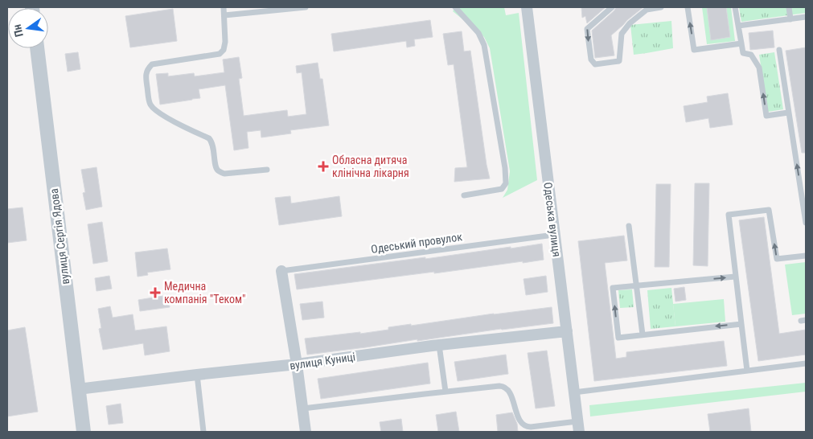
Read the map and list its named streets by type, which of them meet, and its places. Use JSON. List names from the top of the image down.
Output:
{
  "streets": {
    "street": ["Одеська вулиця", "вулиця Сергія Ядова", "вулиця Куниці"],
    "lane": ["Одеський провулок"]
  },
  "crossings": [
    ["Одеська вулиця", "Одеський провулок"],
    ["Одеська вулиця", "вулиця Куниці"],
    ["вулиця Сергія Ядова", "вулиця Куниці"]
  ],
  "places": {
    "health": ["Обласна дитяча клінічна лікарня", "Медична компанія \"Теком\""]
  },
  "north": "left"
}
